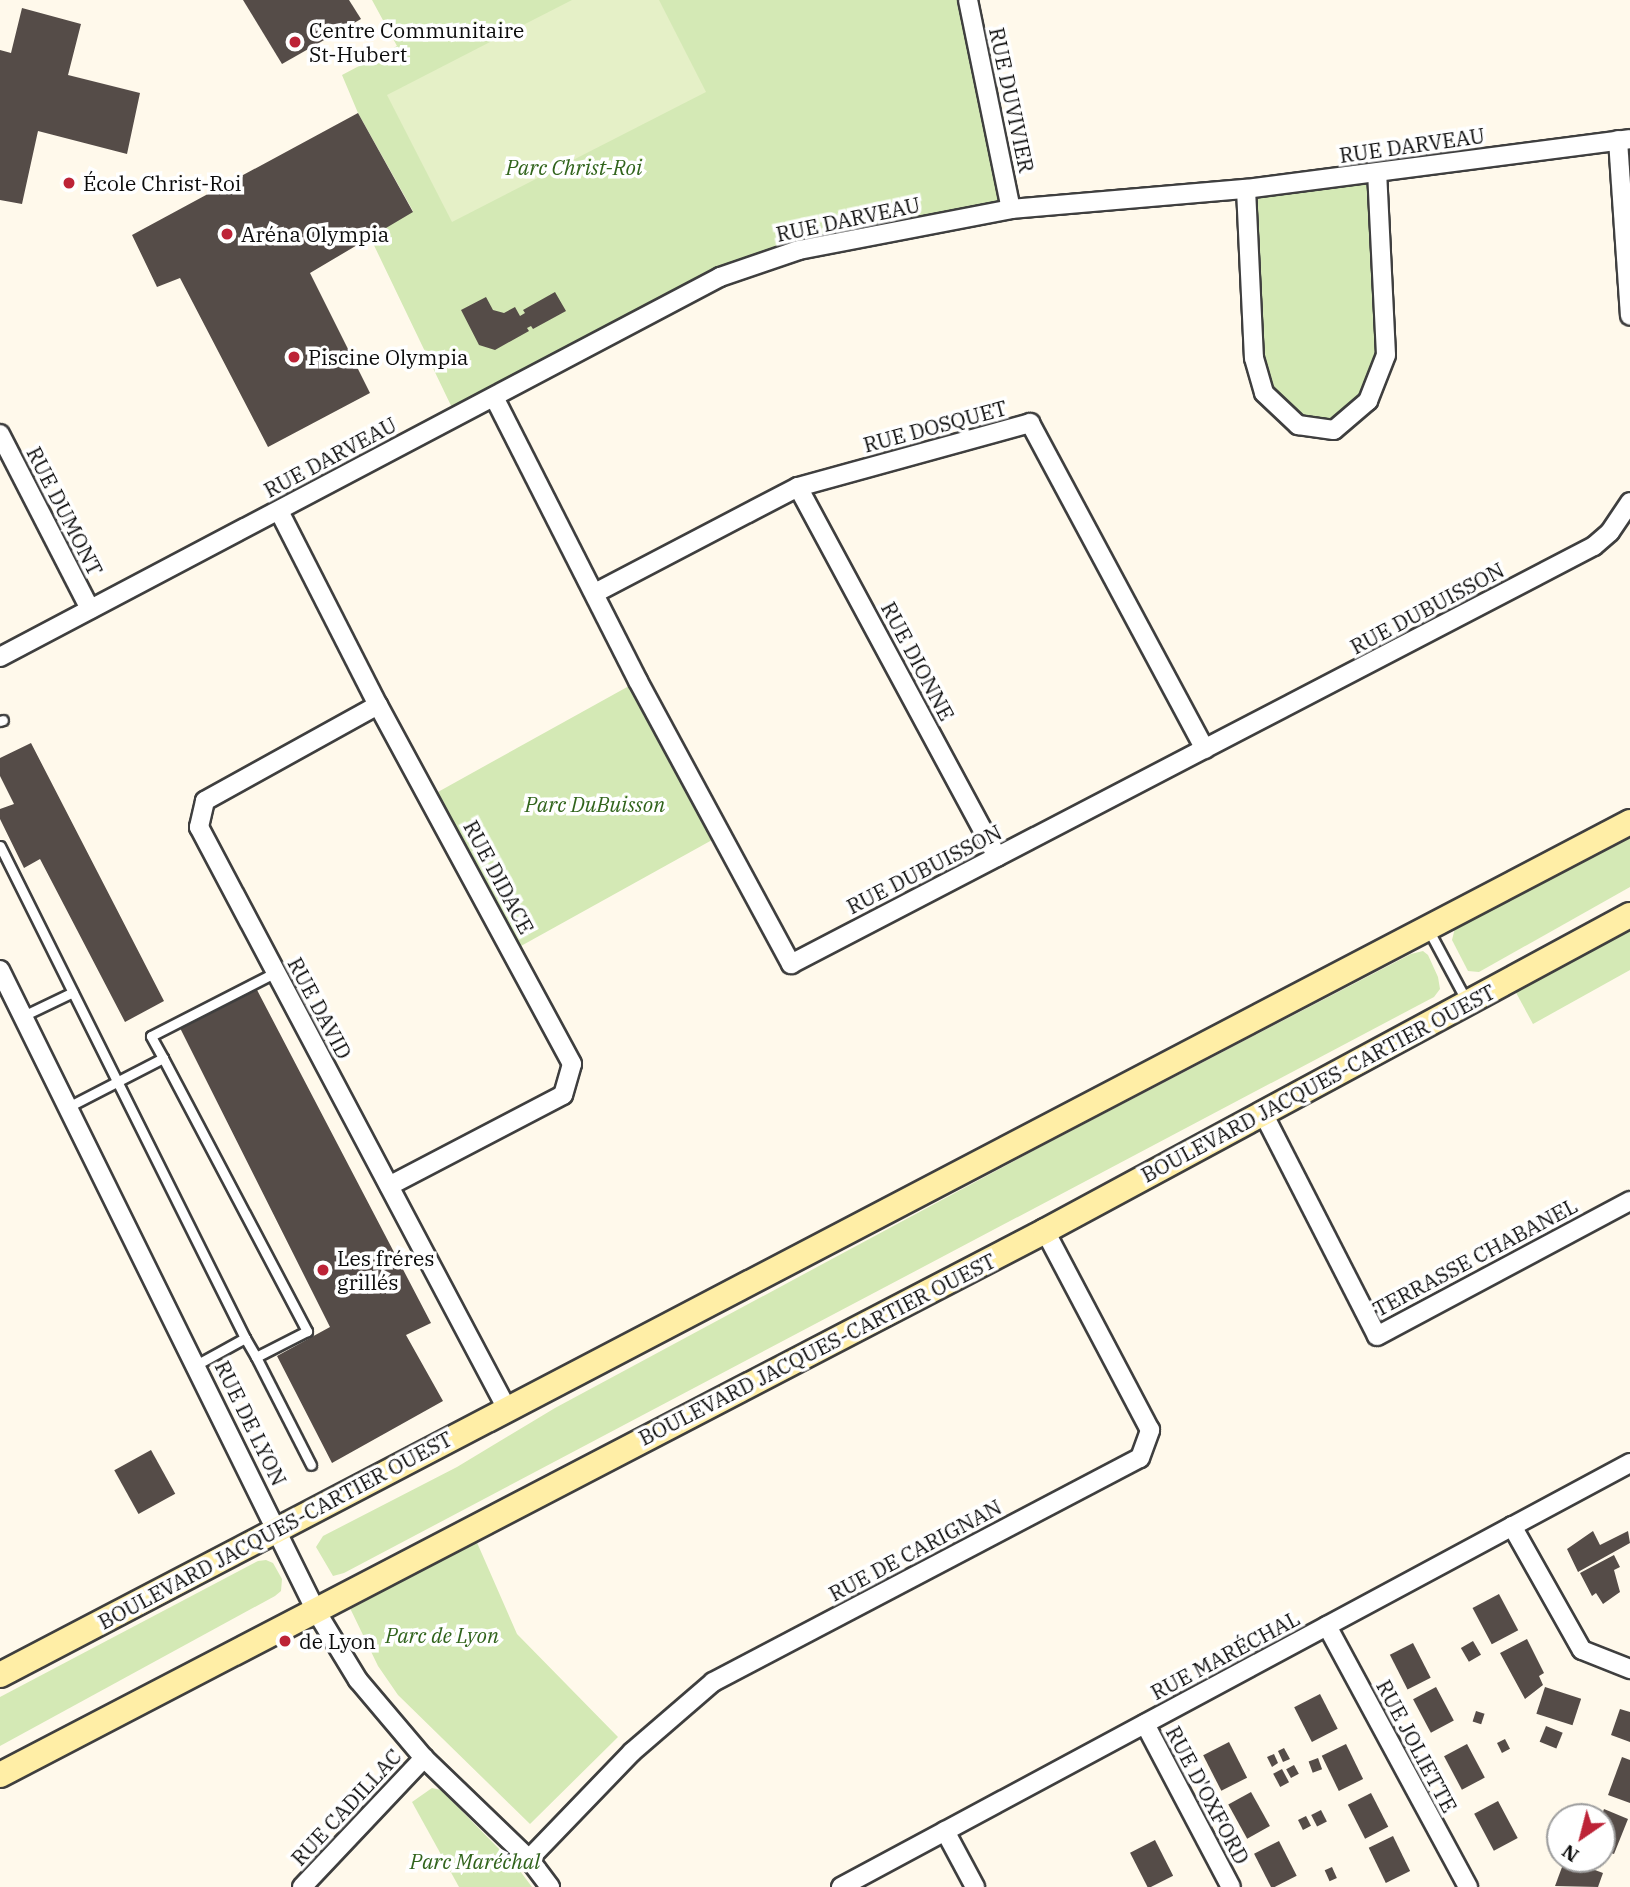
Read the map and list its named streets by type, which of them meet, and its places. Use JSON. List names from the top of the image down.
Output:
{
  "streets": {
    "main road": ["BOULEVARD JACQUES-CARTIER OUEST"],
    "street": [
      "RUE DUVIVIER",
      "RUE DARVEAU",
      "RUE DOSQUET",
      "RUE DUMONT",
      "RUE DUBUISSON",
      "RUE DIONNE",
      "RUE DIDACE",
      "RUE DAVID",
      "TERRASSE CHABANEL",
      "RUE DE LYON",
      "RUE DE CARIGNAN",
      "RUE MARÉCHAL",
      "RUE JOLIETTE",
      "RUE D'OXFORD",
      "RUE CADILLAC"
    ]
  },
  "crossings": [
    ["RUE DUVIVIER", "RUE DARVEAU"],
    ["RUE DARVEAU", "RUE DUMONT"],
    ["RUE DARVEAU", "RUE DUBUISSON"],
    ["RUE DARVEAU", "RUE DIDACE"],
    ["RUE DOSQUET", "RUE DUBUISSON"],
    ["RUE DOSQUET", "RUE DIONNE"],
    ["RUE DUBUISSON", "RUE DIONNE"],
    ["RUE DIDACE", "RUE DAVID"],
    ["RUE DAVID", "BOULEVARD JACQUES-CARTIER OUEST"],
    ["BOULEVARD JACQUES-CARTIER OUEST", "TERRASSE CHABANEL"],
    ["BOULEVARD JACQUES-CARTIER OUEST", "RUE DE LYON"],
    ["BOULEVARD JACQUES-CARTIER OUEST", "RUE DE CARIGNAN"],
    ["RUE DE LYON", "RUE DE CARIGNAN"],
    ["RUE DE LYON", "RUE CADILLAC"],
    ["RUE MARÉCHAL", "RUE JOLIETTE"],
    ["RUE MARÉCHAL", "RUE D'OXFORD"]
  ],
  "parks": [
    "Parc Christ-Roi",
    "Parc DuBuisson",
    "Parc de Lyon",
    "Parc Maréchal"
  ],
  "places": [
    "Centre Communitaire St-Hubert",
    "École Christ-Roi",
    "Aréna Olympia",
    "Piscine Olympia",
    "Les fréres grillés",
    "de Lyon"
  ],
  "north": "bottom left"
}
